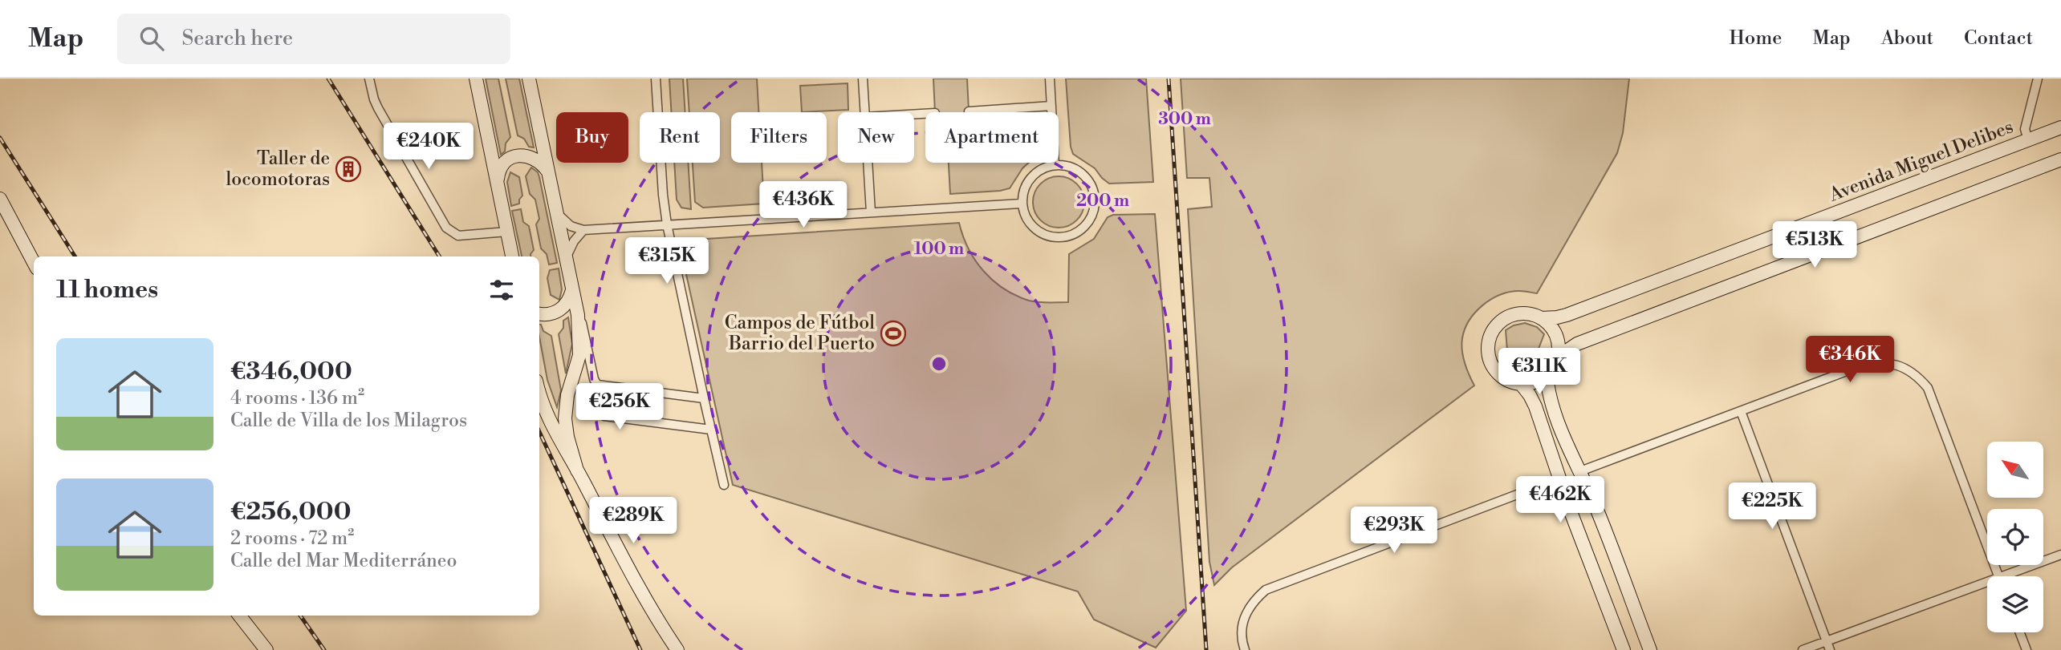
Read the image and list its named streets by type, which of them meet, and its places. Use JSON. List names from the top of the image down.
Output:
{
  "streets": {
    "main road": ["Avenida Miguel Delibes"]
  },
  "places": {
    "building": ["Taller de locomotoras"],
    "sports": ["Campos de Fútbol Barrio del Puerto"]
  },
  "north": "top left",
  "page": {
    "header": "Map",
    "search": "Search here",
    "nav": [
      "Home",
      "Map",
      "About",
      "Contact"
    ],
    "chip": [
      "Buy",
      "Rent",
      "Filters",
      "New",
      "Apartment"
    ],
    "price": [
      "€240K",
      "€436K",
      "€513K",
      "€315K",
      "€346K",
      "€311K",
      "€256K",
      "€462K",
      "€225K",
      "€289K",
      "€293K"
    ],
    "heading": "11 homes",
    "list": [
      {
        "name": "€346,000",
        "note": "4 rooms · 136 m² · Calle de Villa de los Milagros"
      },
      {
        "name": "€256,000",
        "note": "2 rooms · 72 m² · Calle del Mar Mediterráneo"
      }
    ]
  },
  "rings": ["300 m", "200 m", "100 m"]
}
